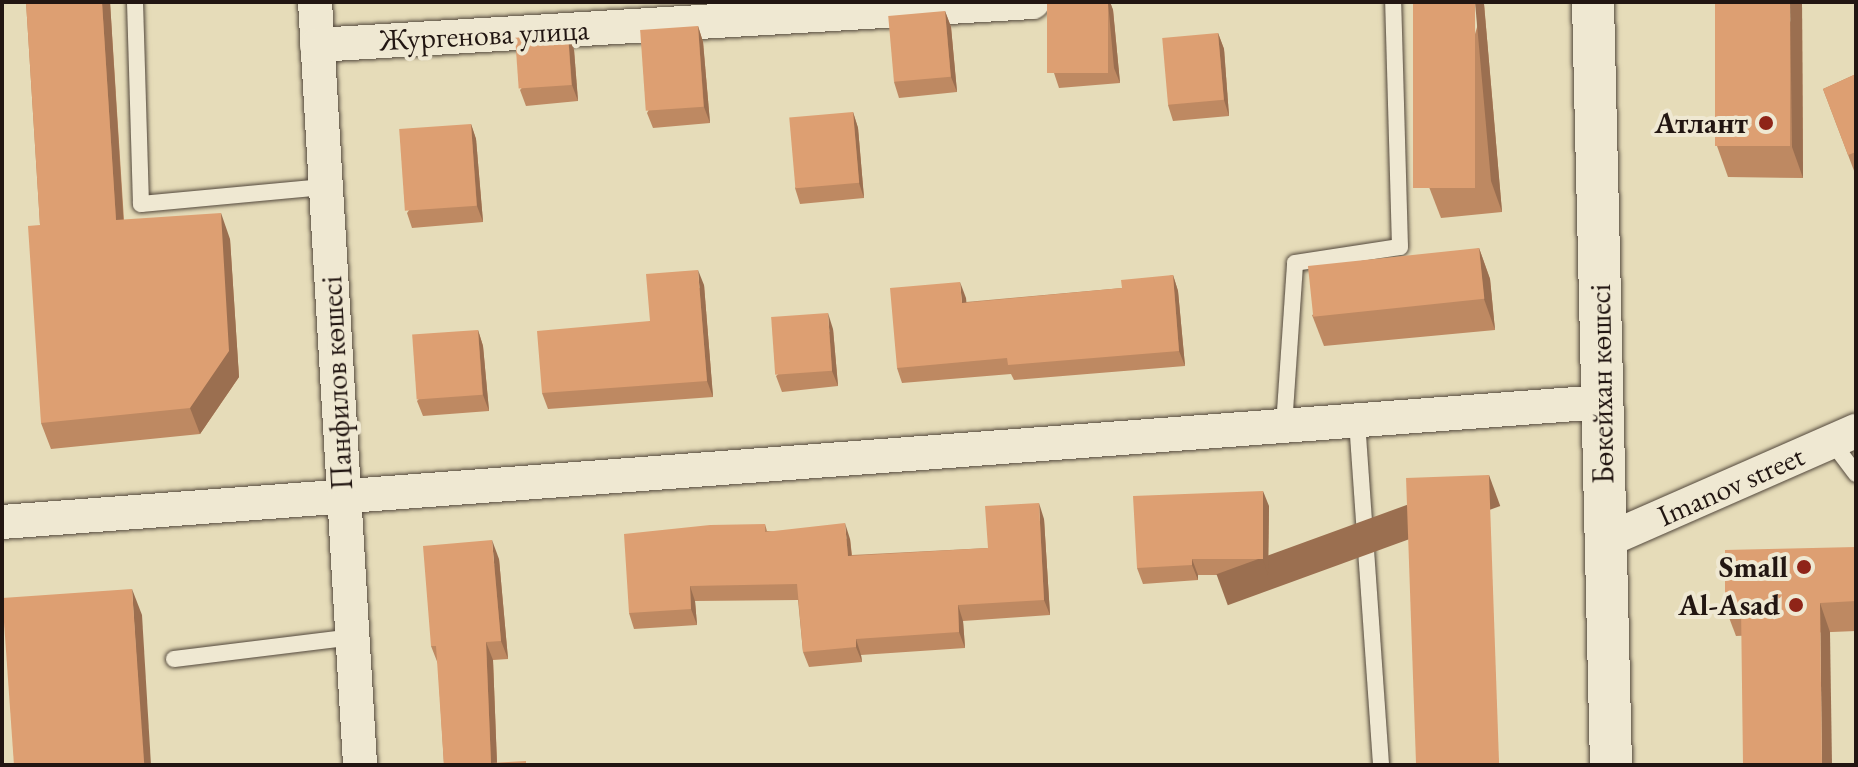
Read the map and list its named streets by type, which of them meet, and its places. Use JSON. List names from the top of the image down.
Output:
{
  "streets": {
    "street": [
      "Жургенова улица",
      "Панфилов көшесі",
      "Бөкейхан көшесі",
      "Imanov street"
    ]
  },
  "crossings": [
    ["Жургенова улица", "Панфилов көшесі"],
    ["Бөкейхан көшесі", "Imanov street"]
  ],
  "places": ["Атлант", "Small", "Al-Asad"]
}
